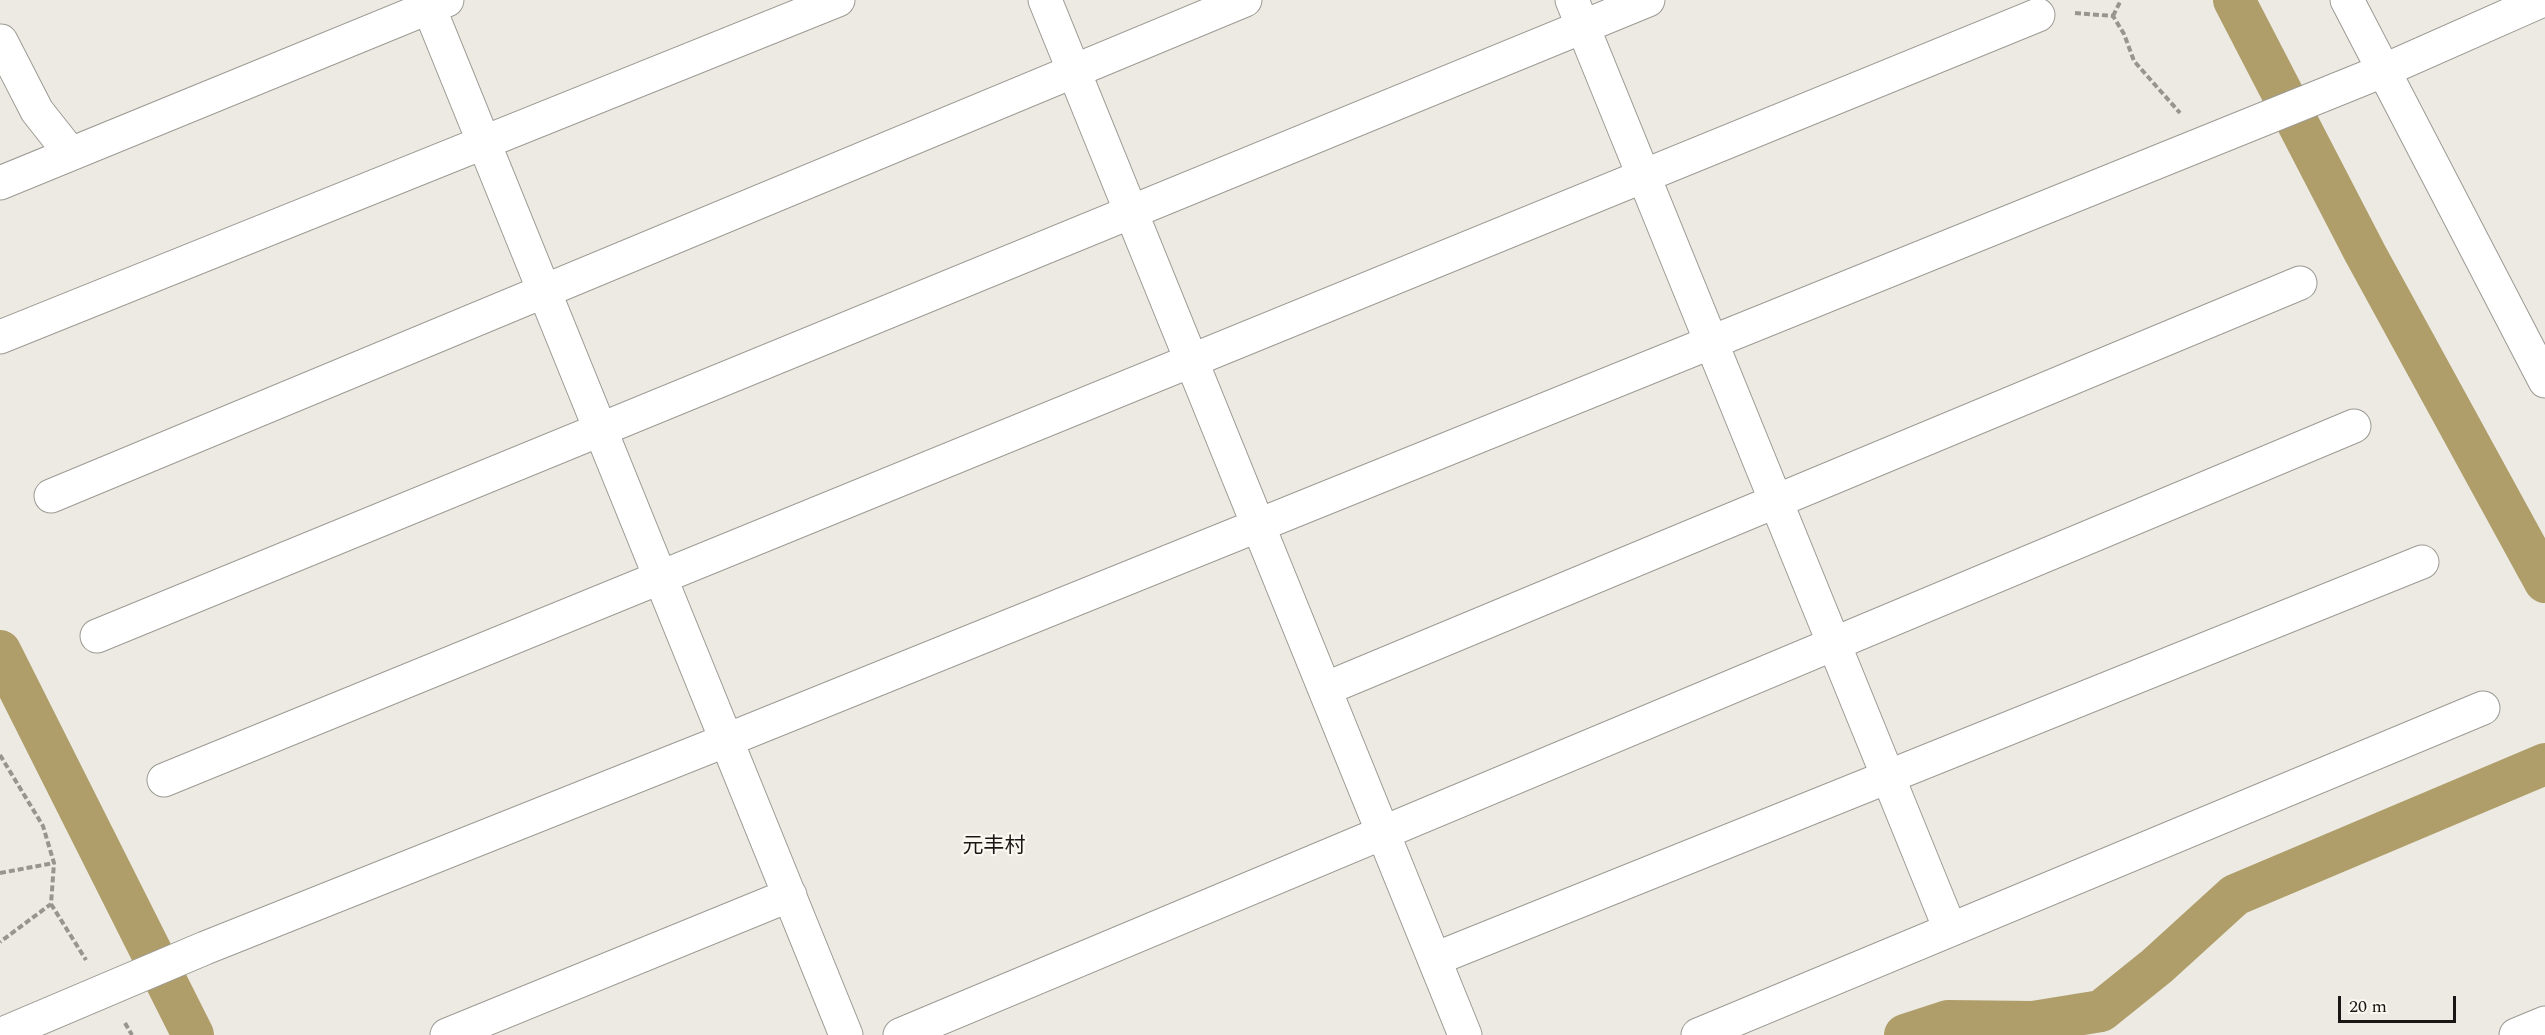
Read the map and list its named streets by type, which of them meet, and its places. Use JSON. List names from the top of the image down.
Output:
{
  "districts": ["元丰村"],
  "scale_bar": "20 m"
}
